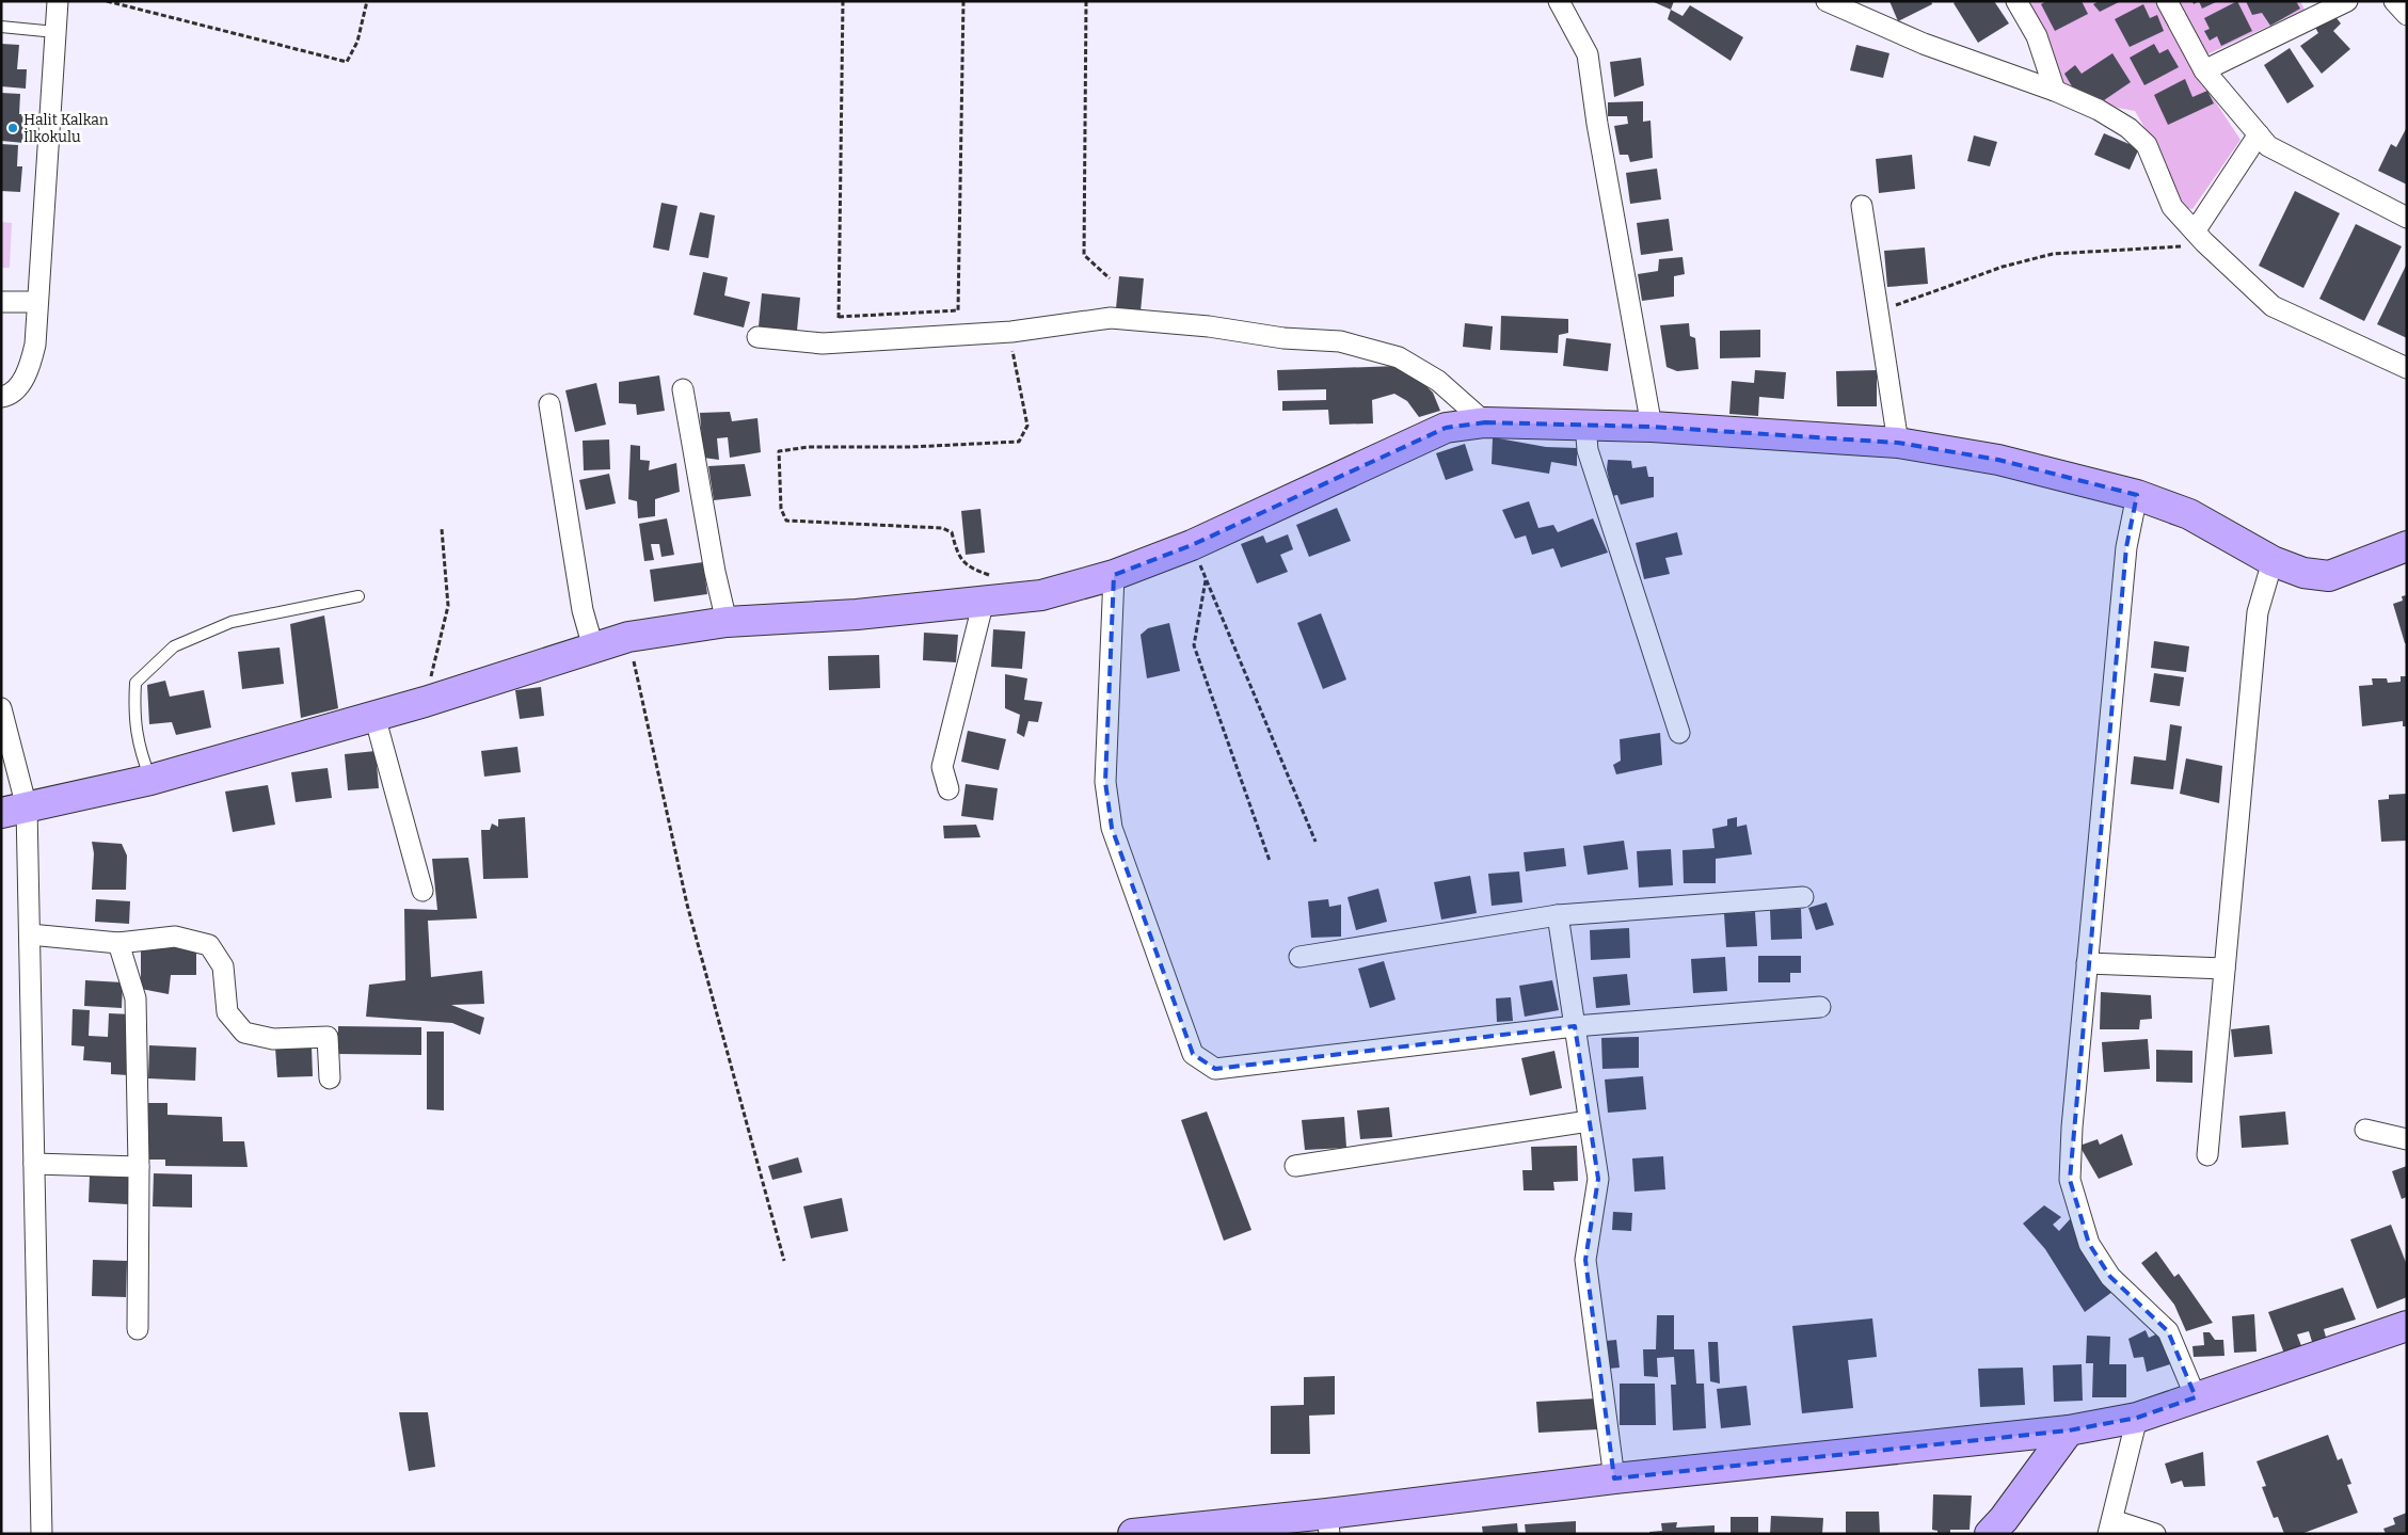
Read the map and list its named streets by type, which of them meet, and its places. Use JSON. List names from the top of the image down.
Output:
{
  "places": ["Halit Kalkan İlkokulu"]
}
